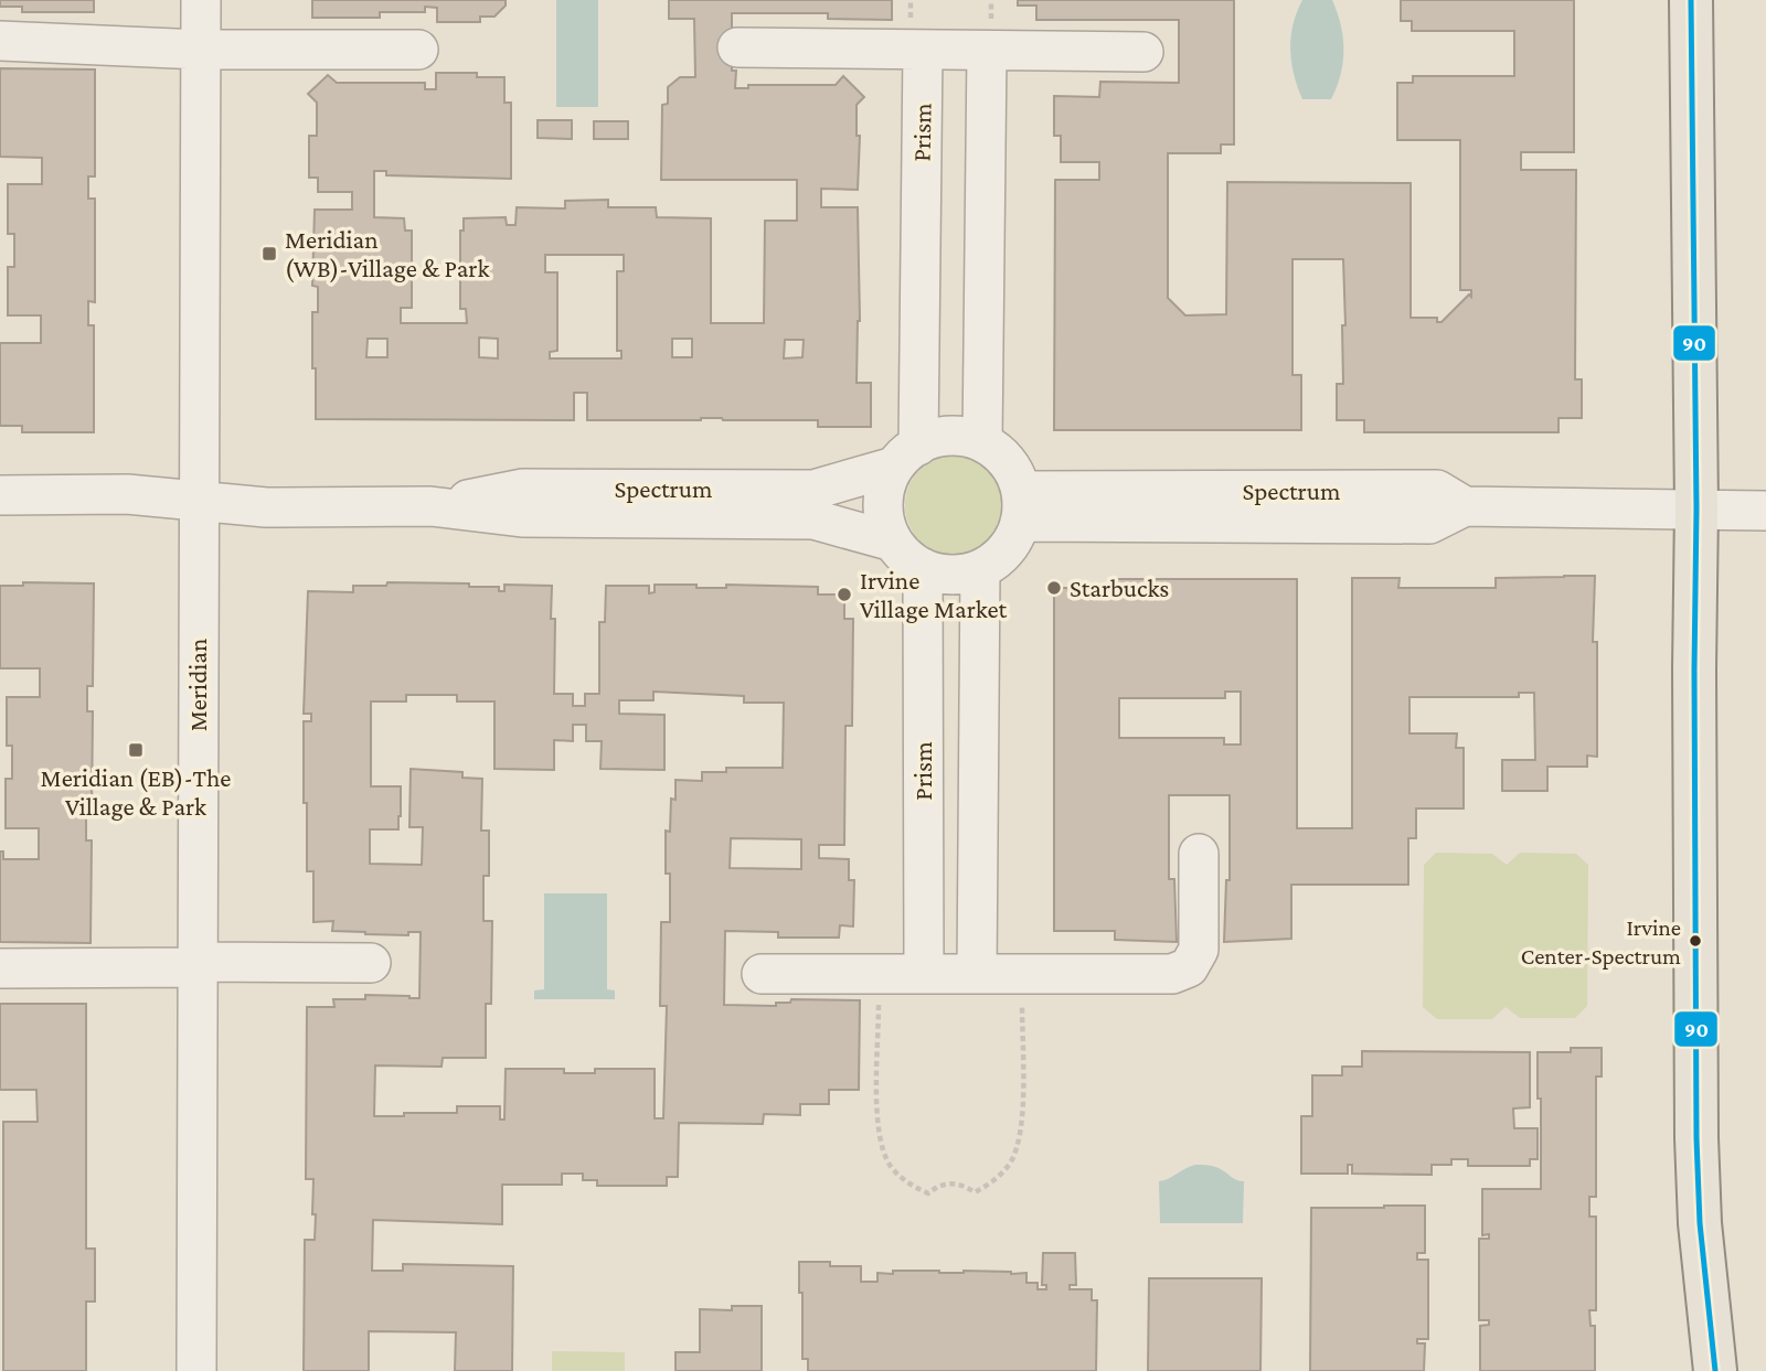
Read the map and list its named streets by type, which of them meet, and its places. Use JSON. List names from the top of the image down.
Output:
{
  "streets": {
    "street": ["Prism", "Spectrum", "Meridian"]
  },
  "crossings": [
    ["Prism", "Spectrum"],
    ["Spectrum", "Meridian"]
  ],
  "places": {
    "transit": ["Meridian (WB)-Village & Park", "Meridian (EB)-The Village & Park"],
    "other": ["Starbucks", "Irvine Village Market", "Irvine Center-Spectrum"]
  },
  "lines": ["transit line 90"]
}
